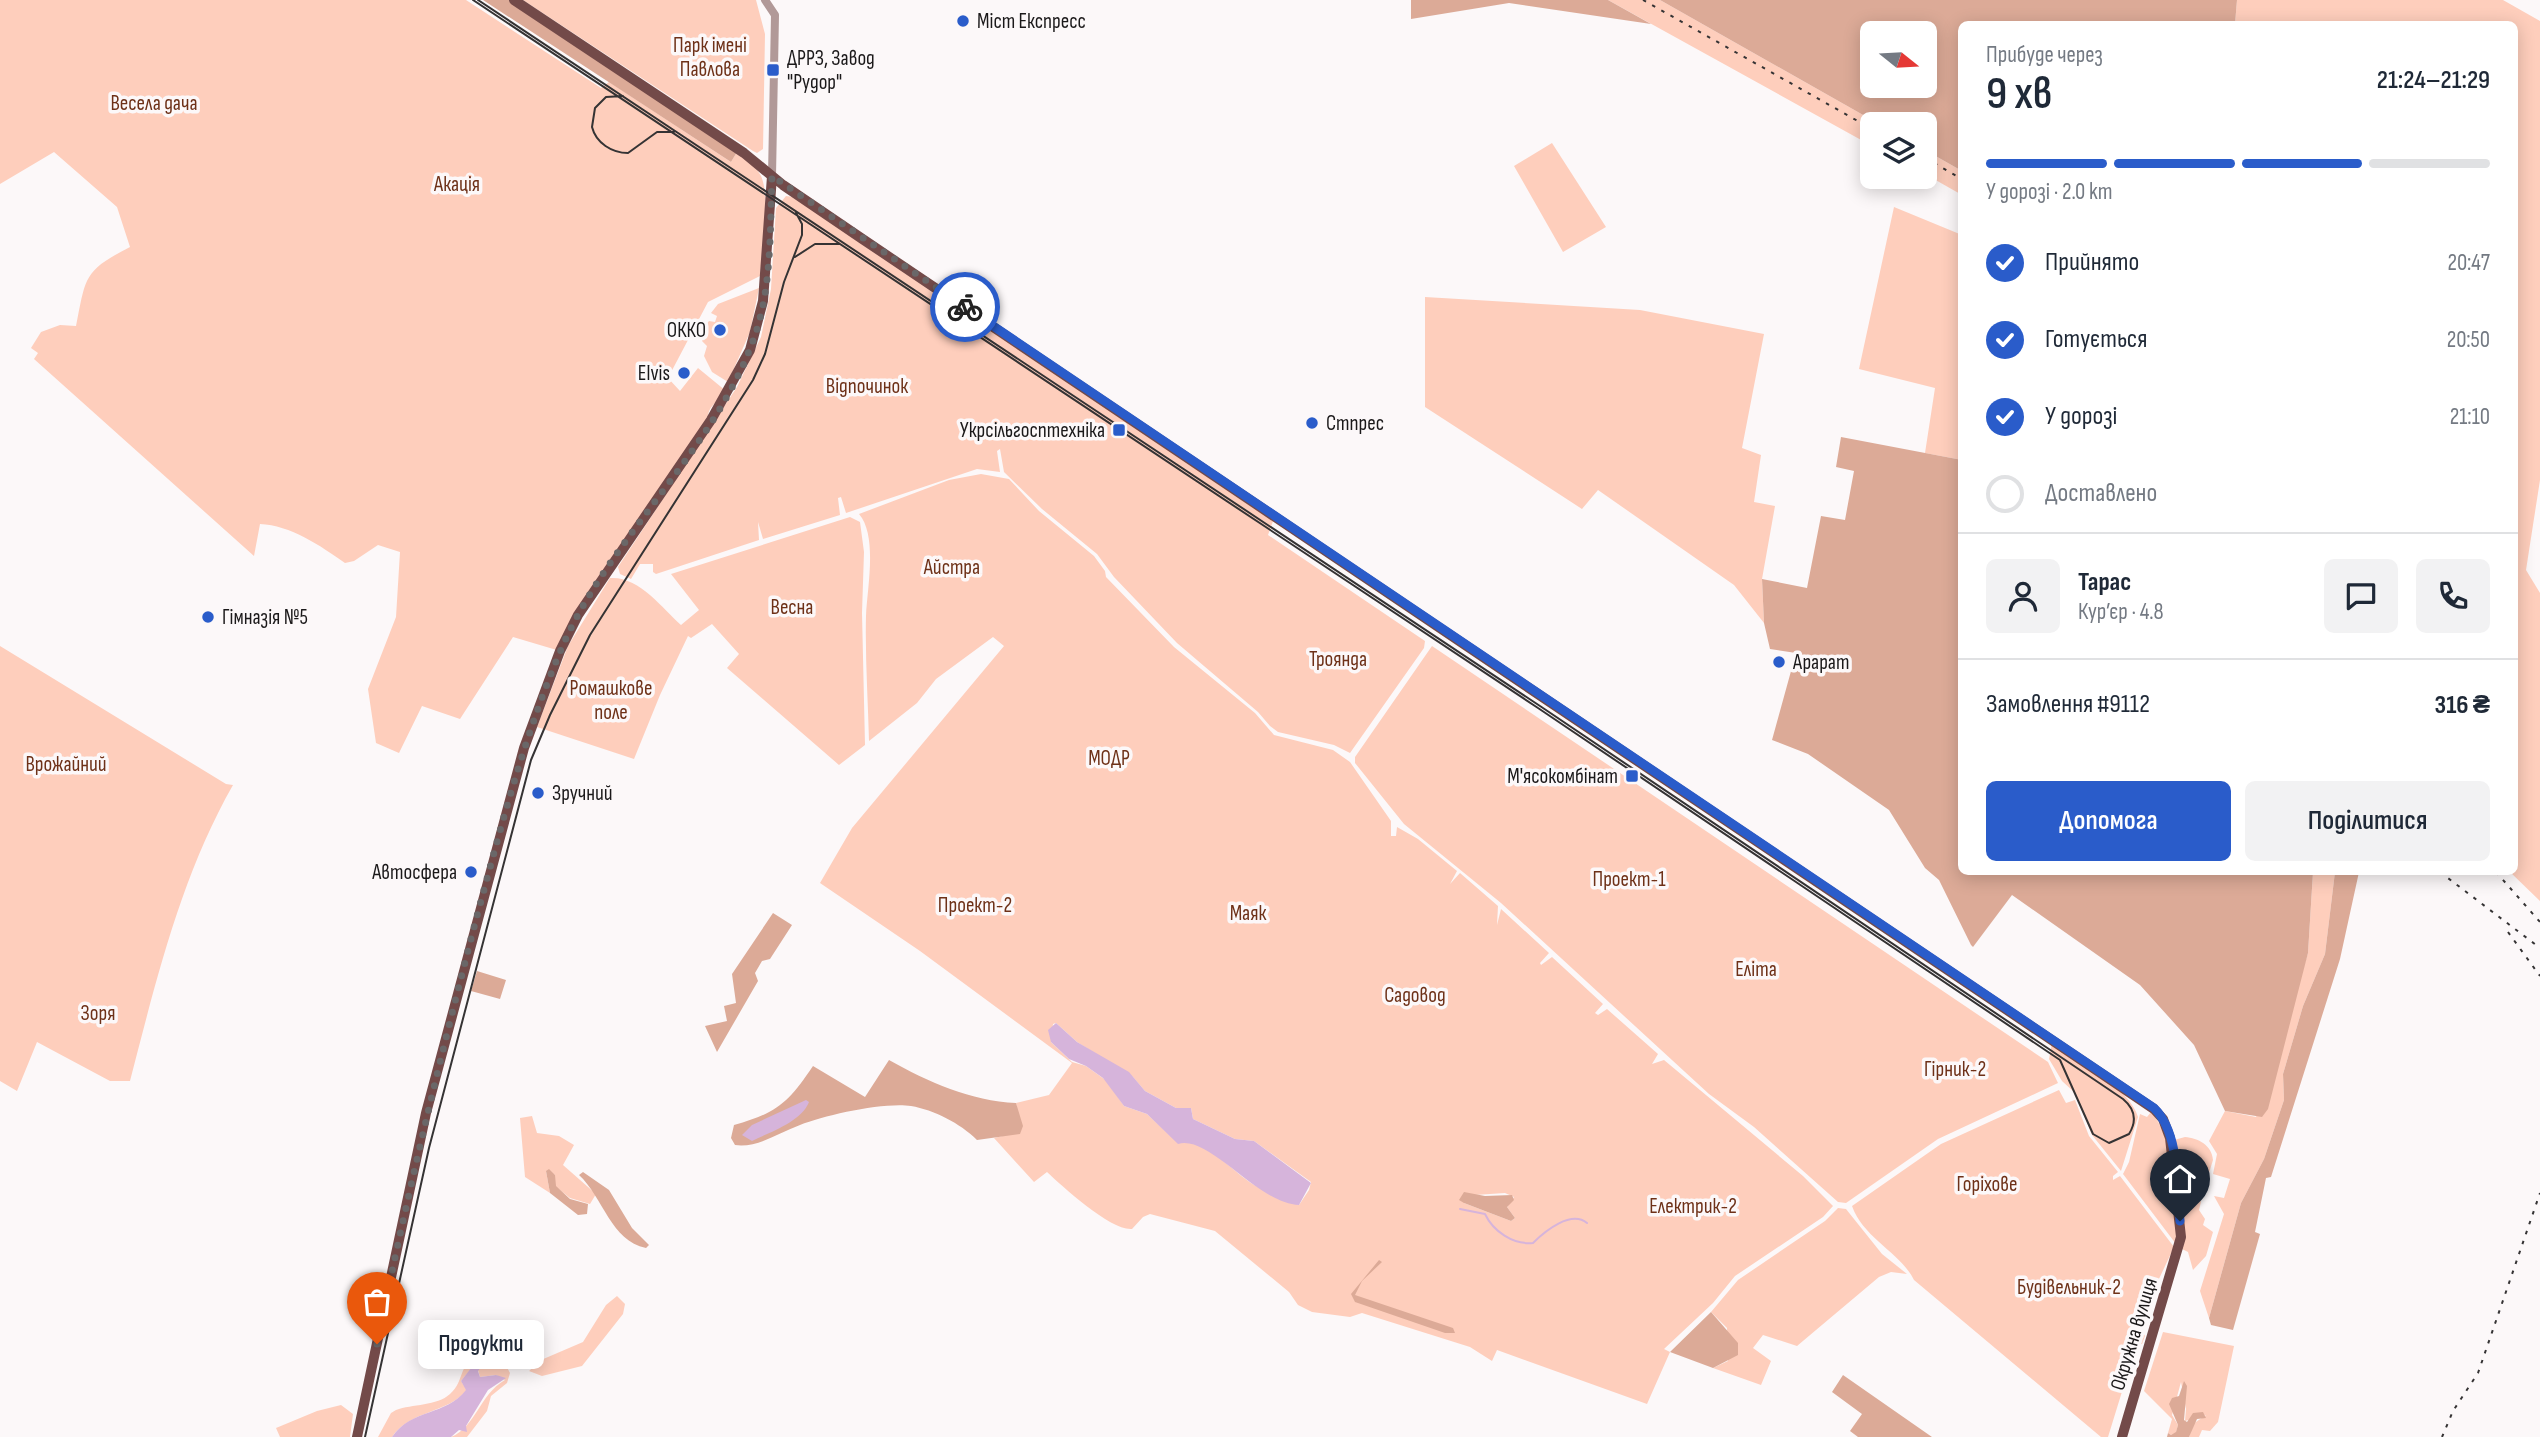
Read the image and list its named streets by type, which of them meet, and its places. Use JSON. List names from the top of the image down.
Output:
{
  "streets": {
    "main road": ["Окружна вулиця"]
  },
  "parks": [
    "Парк імені Павлова",
    "Весела дача",
    "Акація",
    "Відпочинок",
    "Айстра",
    "Весна",
    "Троянда",
    "Ромашкове поле",
    "МОДР",
    "Врожайний",
    "Проект-1",
    "Проект-2",
    "Маяк",
    "Еліта",
    "Садовод",
    "Зоря",
    "Гірник-2",
    "Горіхове",
    "Електрик-2",
    "Будівельник-2"
  ],
  "places": {
    "other": [
      "Міст Експресс",
      "ОККО",
      "Elvis",
      "Стпрес",
      "Гімназія №5",
      "Арарат",
      "Зручний",
      "Автосфера",
      "Продукти"
    ],
    "transit": ["ДРРЗ, Завод \"Рудор\"", "Укрсільгосптехніка", "М'ясокомбінат"]
  },
  "north": "right",
  "page": {
    "heading": ["9 хв", "Прибуде через", "21:24–21:29"],
    "panel": [
      "Тарас",
      "Кур’єр · 4.8",
      "Замовлення #9112",
      "316 ₴"
    ],
    "bar": "У дорозі · 2.0 km",
    "list": [
      ["Прийнято", "20:47"],
      ["Готується", "20:50"],
      ["У дорозі", "21:10"],
      "Доставлено"
    ],
    "buttons": ["Допомога", "Поділитися"],
    "bubble": "Продукти"
  }
}
